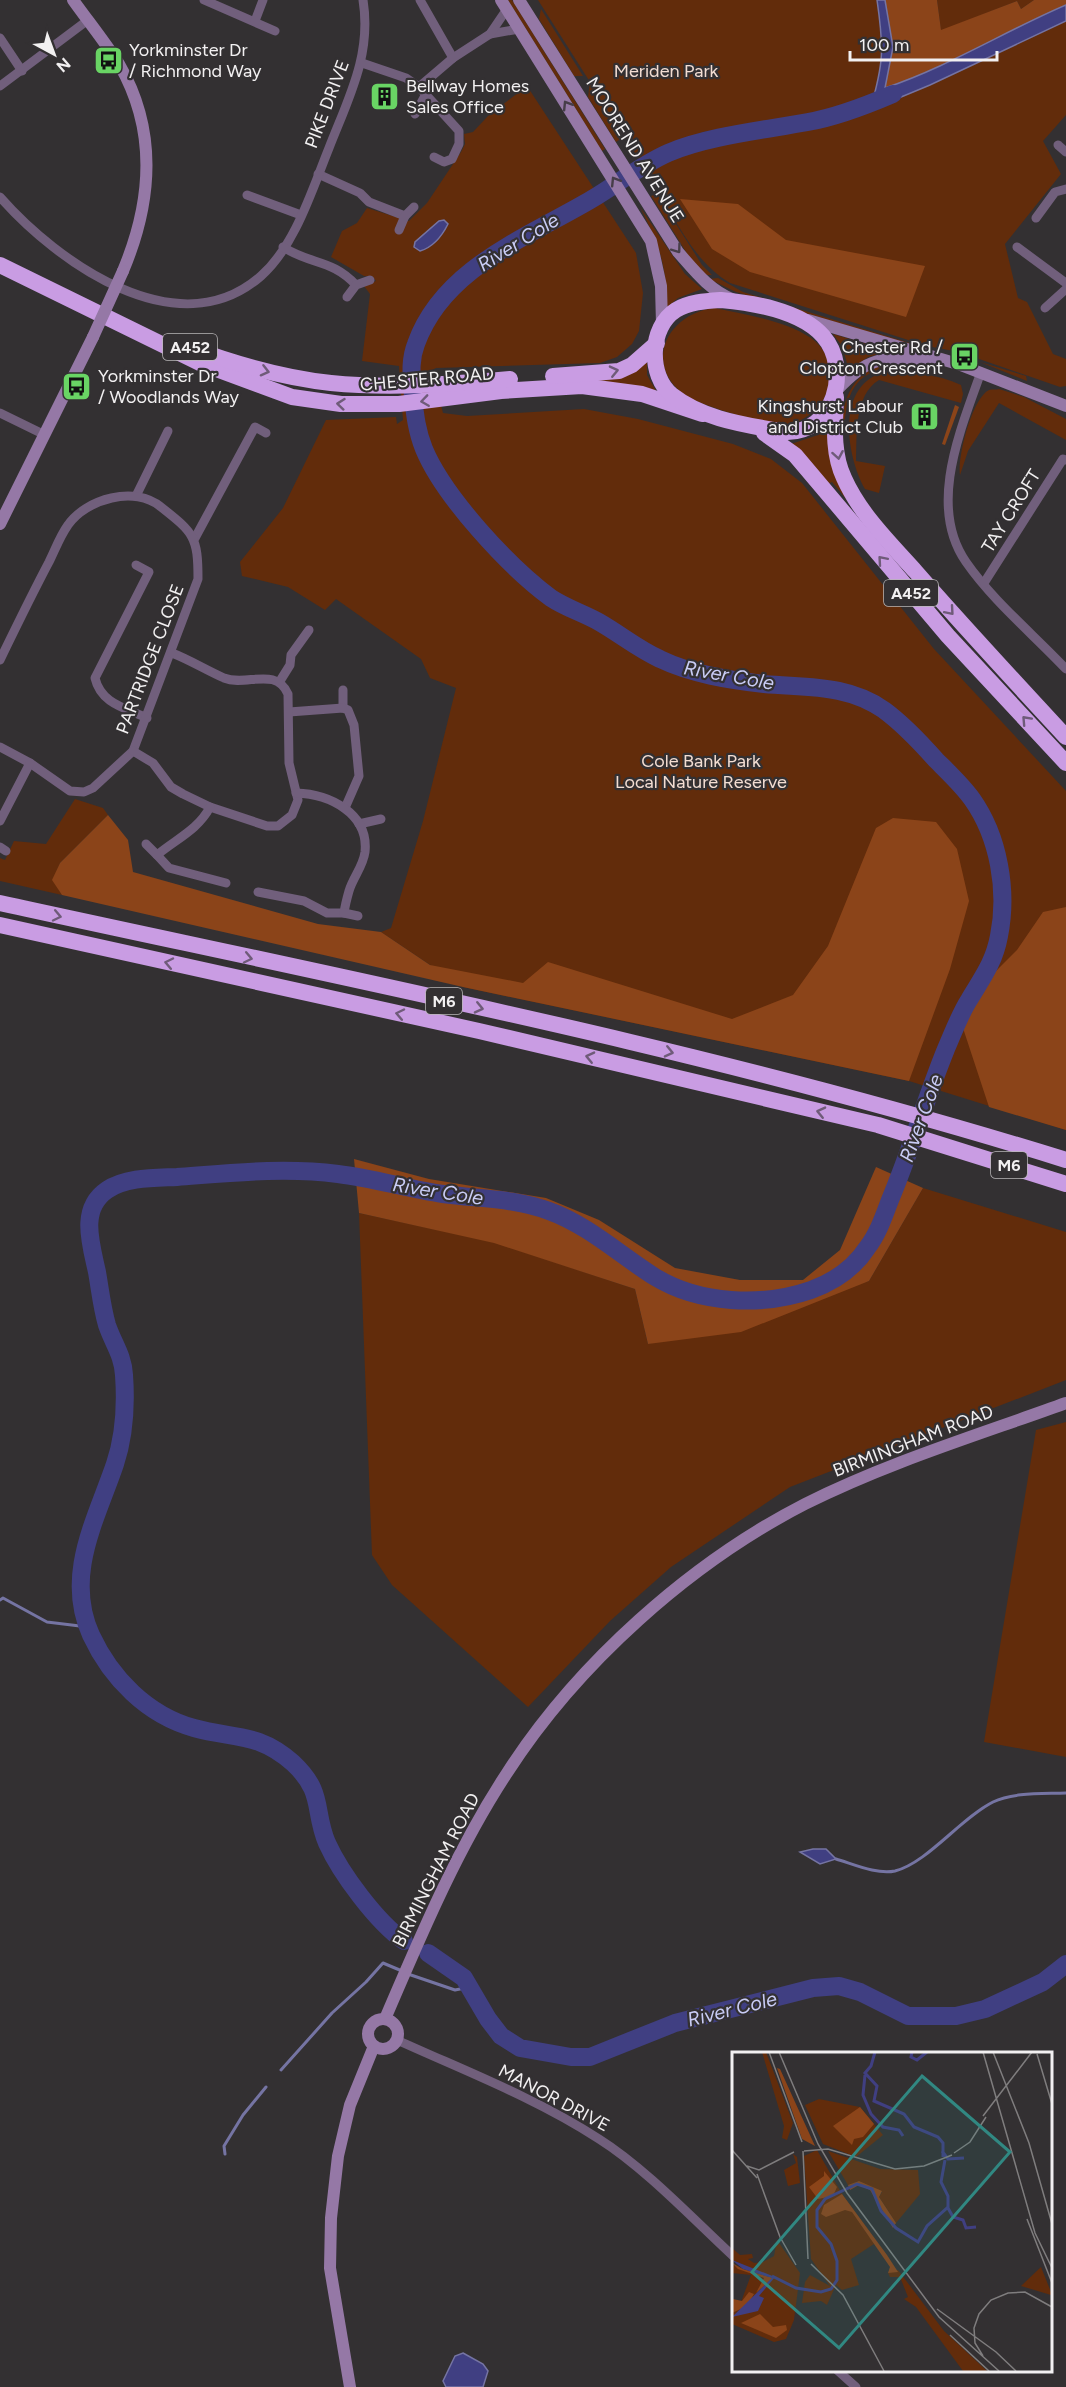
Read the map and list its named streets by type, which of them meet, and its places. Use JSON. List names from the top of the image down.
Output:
{
  "streets": {
    "highway": ["A452", "CHESTER ROAD", "M6"],
    "main road": ["MOOREND AVENUE", "BIRMINGHAM ROAD"],
    "street": [
      "PIKE DRIVE",
      "TAY CROFT",
      "PARTRIDGE CLOSE",
      "MANOR DRIVE"
    ]
  },
  "crossings": [
    ["MOOREND AVENUE", "A452"],
    ["MOOREND AVENUE", "CHESTER ROAD"],
    ["A452", "CHESTER ROAD"],
    ["BIRMINGHAM ROAD", "MANOR DRIVE"]
  ],
  "water": ["River Cole"],
  "parks": ["Meriden Park", "Cole Bank Park Local Nature Reserve"],
  "places": {
    "bus stop": ["Yorkminster Dr / Richmond Way", "Chester Rd / Clopton Crescent", "Yorkminster Dr / Woodlands Way"],
    "building": ["Bellway Homes Sales Office", "Kingshurst Labour and District Club"]
  },
  "scale_bar": "100 m",
  "north": "bottom right"
}
